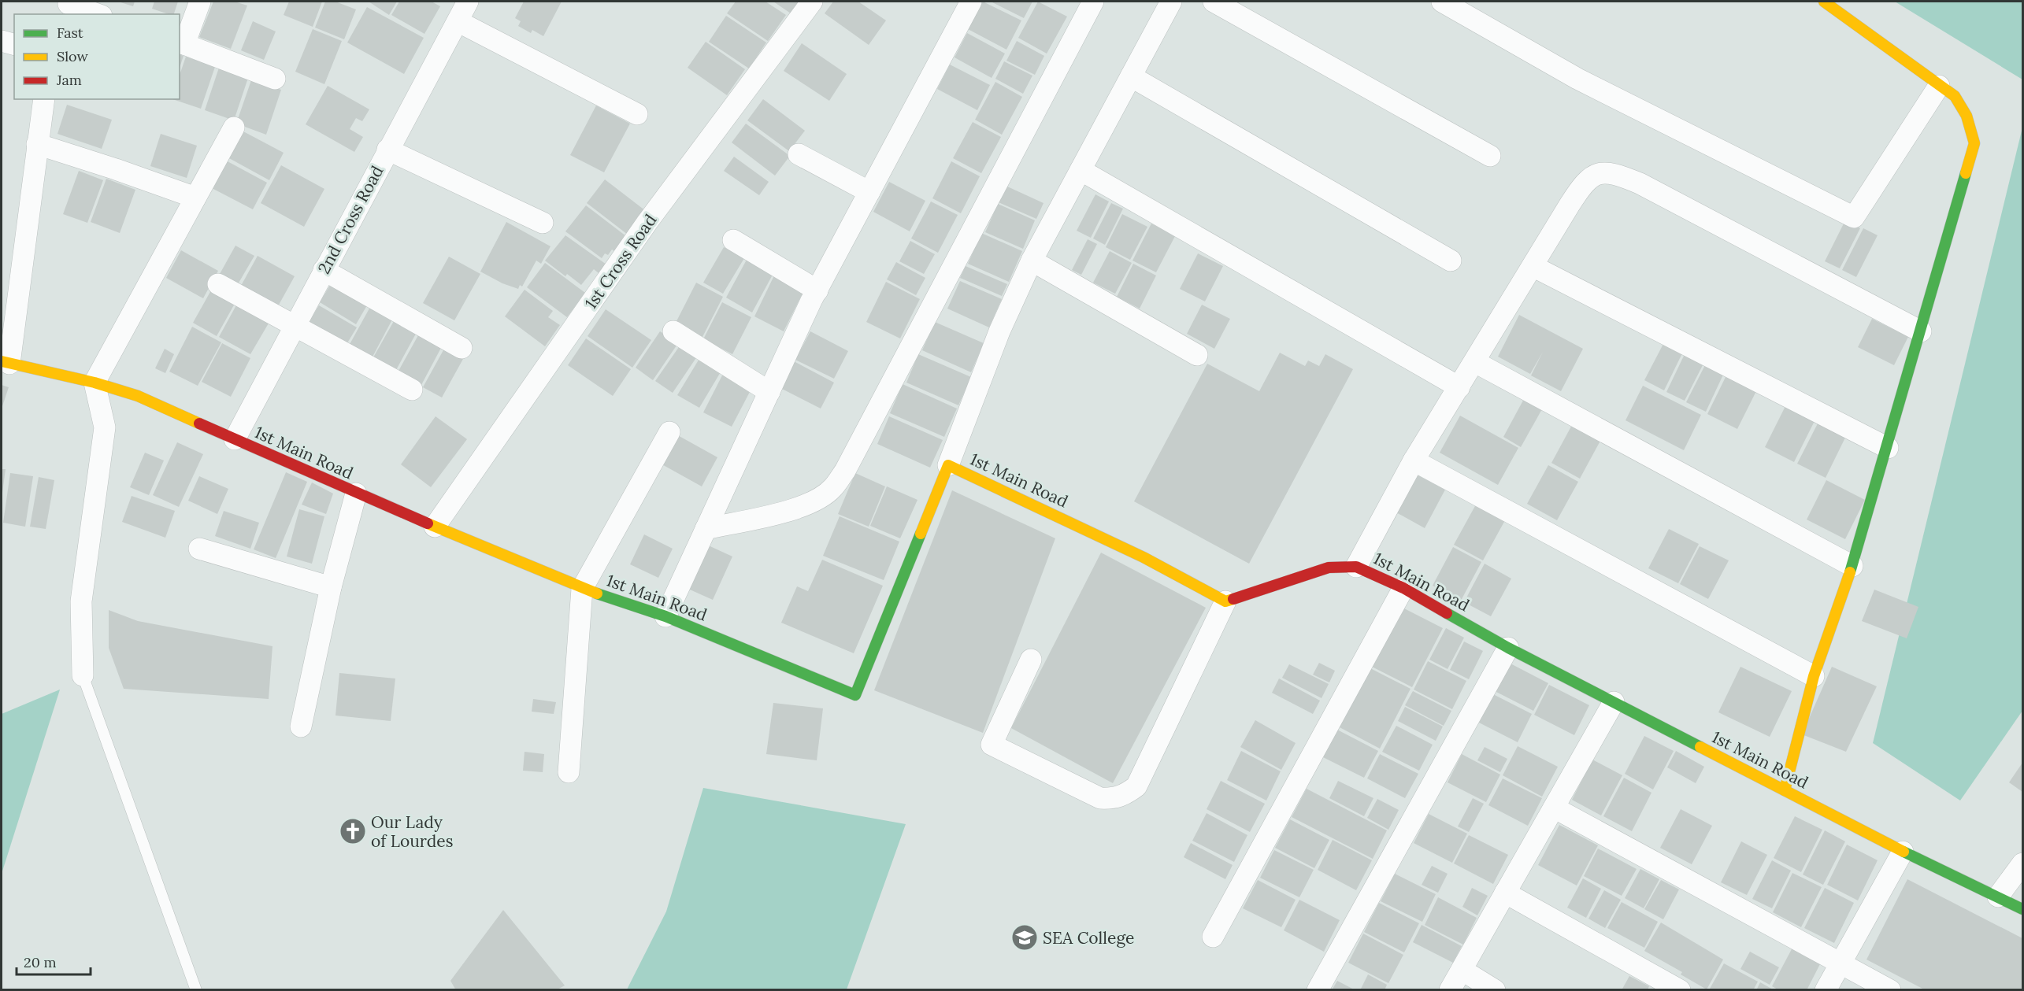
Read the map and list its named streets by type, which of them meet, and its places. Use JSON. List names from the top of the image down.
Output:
{
  "streets": {
    "street": ["2nd Cross Road", "1st Cross Road", "1st Main Road"]
  },
  "crossings": [
    ["2nd Cross Road", "1st Main Road"],
    ["1st Cross Road", "1st Main Road"]
  ],
  "places": {
    "church": ["Our Lady of Lourdes"],
    "school or university": ["SEA College"]
  },
  "legend": ["Fast", "Slow", "Jam"],
  "scale_bar": "20 m"
}
